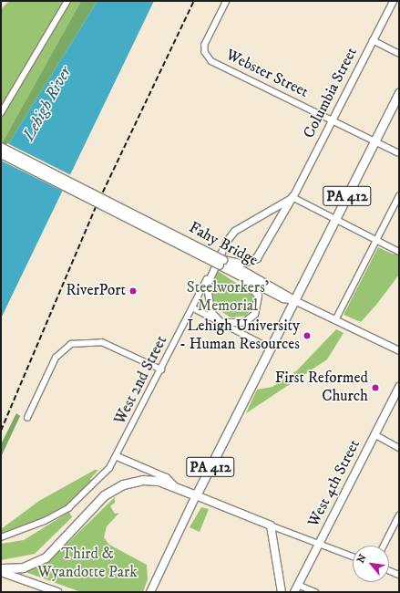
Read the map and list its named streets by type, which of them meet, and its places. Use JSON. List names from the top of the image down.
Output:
{
  "streets": {
    "highway": ["PA 412"],
    "main road": ["Fahy Bridge", "West 4th Street"],
    "street": ["Webster Street", "Columbia Street", "West 2nd Street"]
  },
  "crossings": [
    ["Webster Street", "Columbia Street"],
    ["Webster Street", "PA 412"],
    ["PA 412", "Fahy Bridge"]
  ],
  "water": ["Lehigh River"],
  "parks": ["Steelworkers' Memorial", "Third & Wyandotte Park"],
  "places": ["RiverPort", "Lehigh University - Human Resources", "First Reformed Church"],
  "north": "top left"
}
